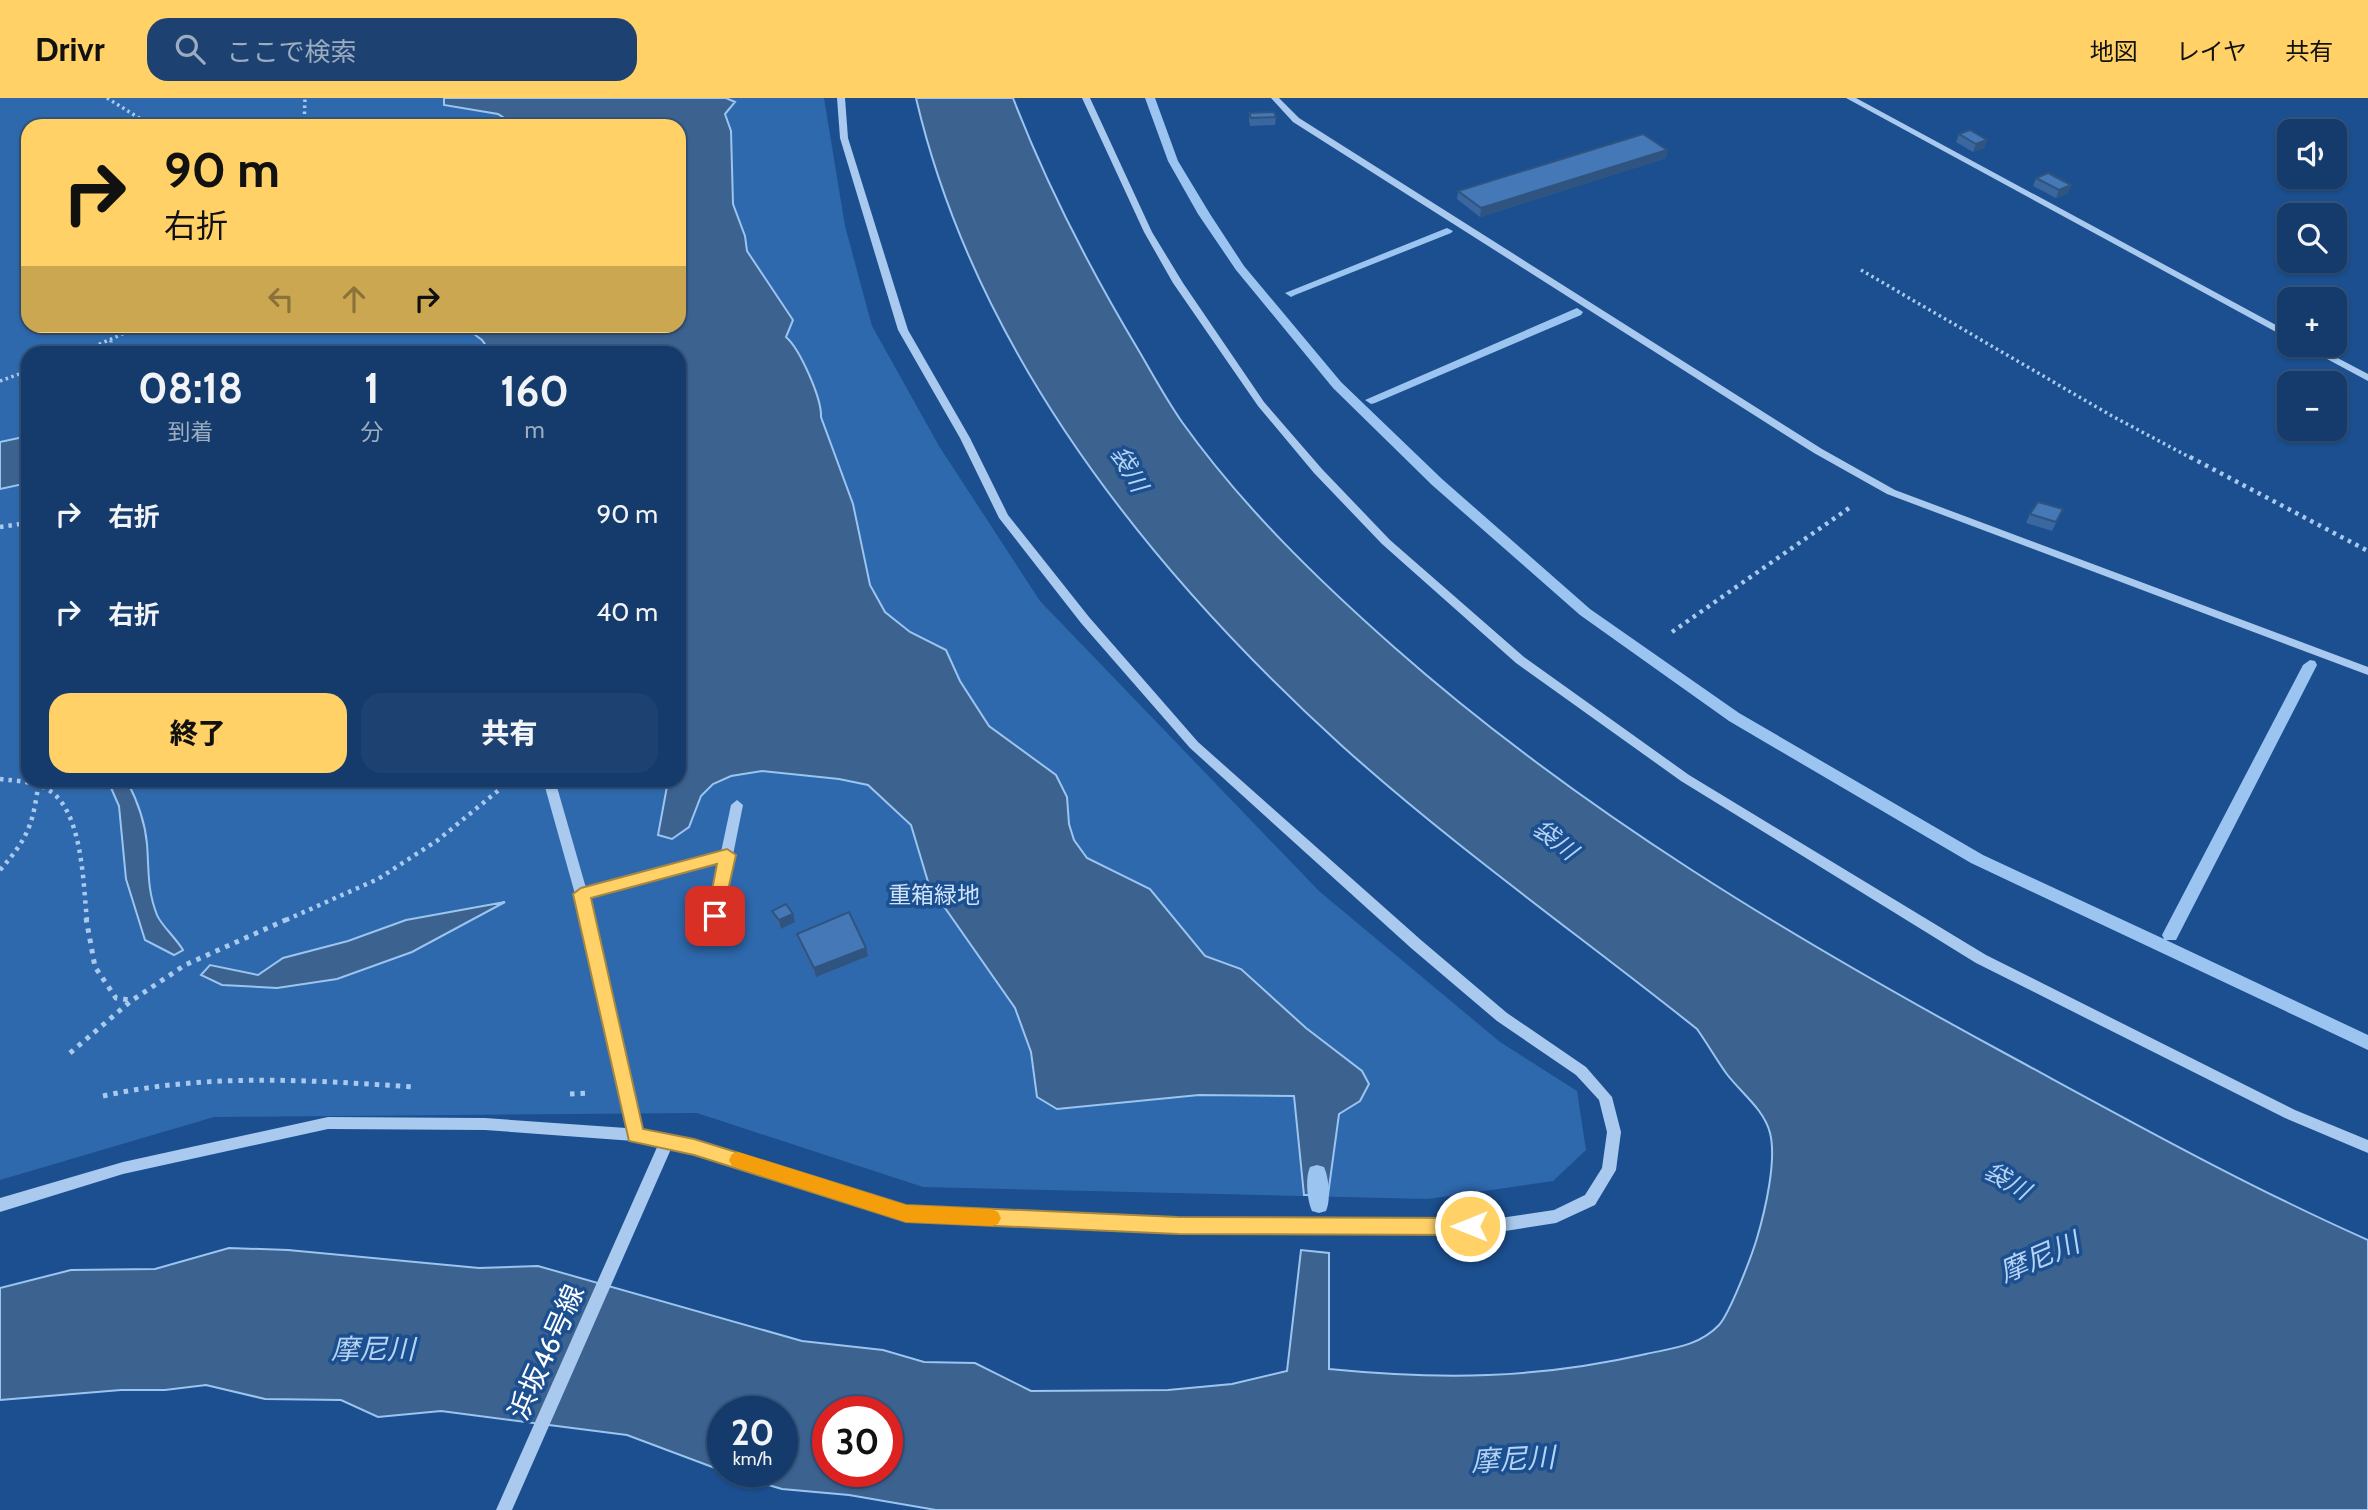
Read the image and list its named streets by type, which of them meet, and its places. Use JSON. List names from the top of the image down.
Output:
{
  "streets": {
    "street": ["浜坂46号線"]
  },
  "water": ["袋川", "摩尼川"],
  "parks": ["重箱緑地"],
  "page": {
    "header": "Drivr",
    "search": "ここで検索",
    "nav": ["地図", "レイヤ", "共有"],
    "map_buttons": ["+", "−"],
    "turn": ["90 m", "右折"],
    "eta": [
      "08:18",
      "到着",
      "1",
      "分",
      "160",
      "m"
    ],
    "list": [
      {
        "name": "右折",
        "value": "90 m"
      },
      {
        "name": "右折",
        "value": "40 m"
      }
    ],
    "buttons": ["終了", "共有"],
    "speed": "20 km/h",
    "limit": "30"
  }
}
